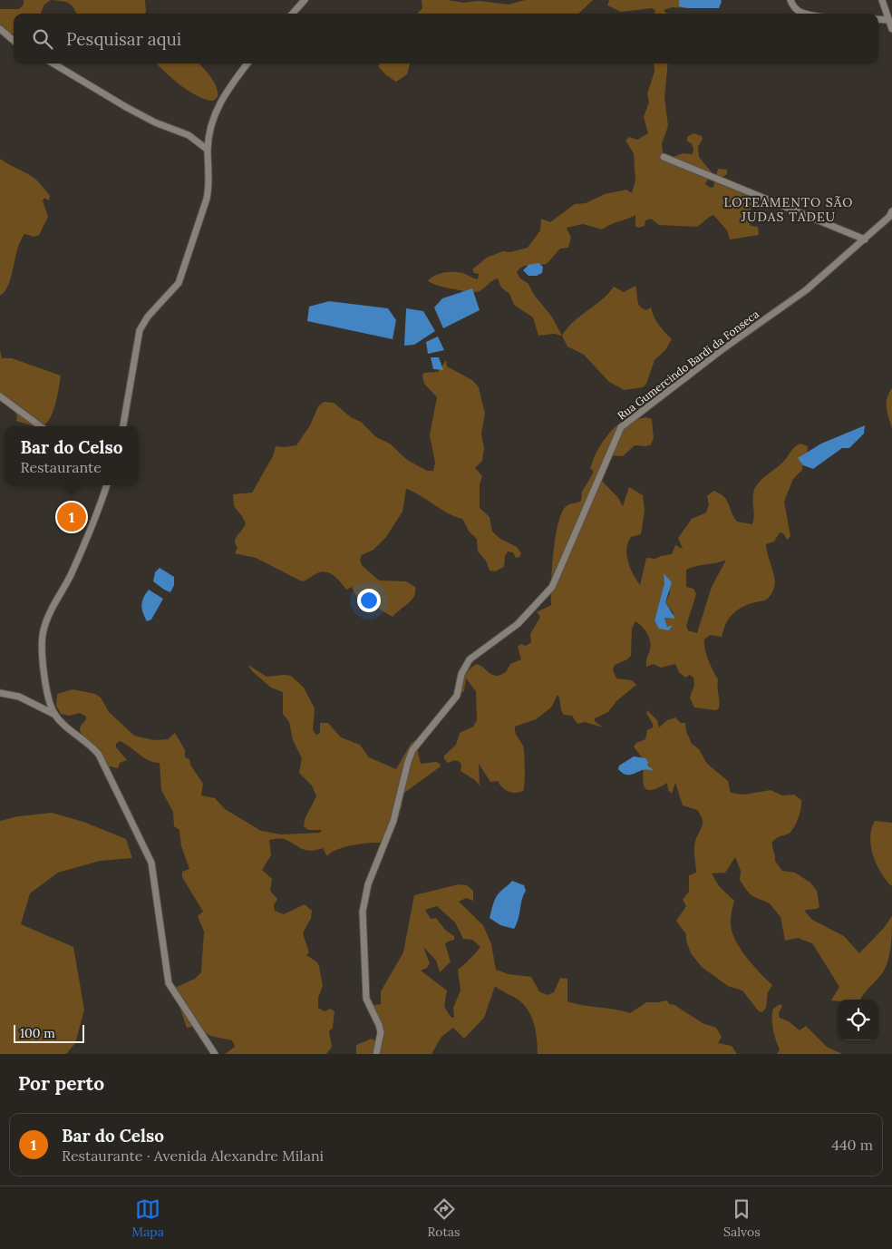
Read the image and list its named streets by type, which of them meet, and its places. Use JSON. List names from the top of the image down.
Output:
{
  "streets": {
    "street": ["Rua Gumercindo Bardi da Fonseca"]
  },
  "districts": ["LOTEAMENTO SÃO JUDAS TADEU"],
  "scale_bar": "100 m",
  "page": {
    "search": "Pesquisar aqui",
    "popup": ["Bar do Celso", "Restaurante"],
    "pins": "1",
    "scale": "100 m",
    "heading": "Por perto",
    "list": [
      {
        "mark": "1",
        "name": "Bar do Celso",
        "note": "Restaurante · Avenida Alexandre Milani",
        "value": "440 m"
      }
    ],
    "nav": ["Mapa", "Rotas", "Salvos"]
  }
}
